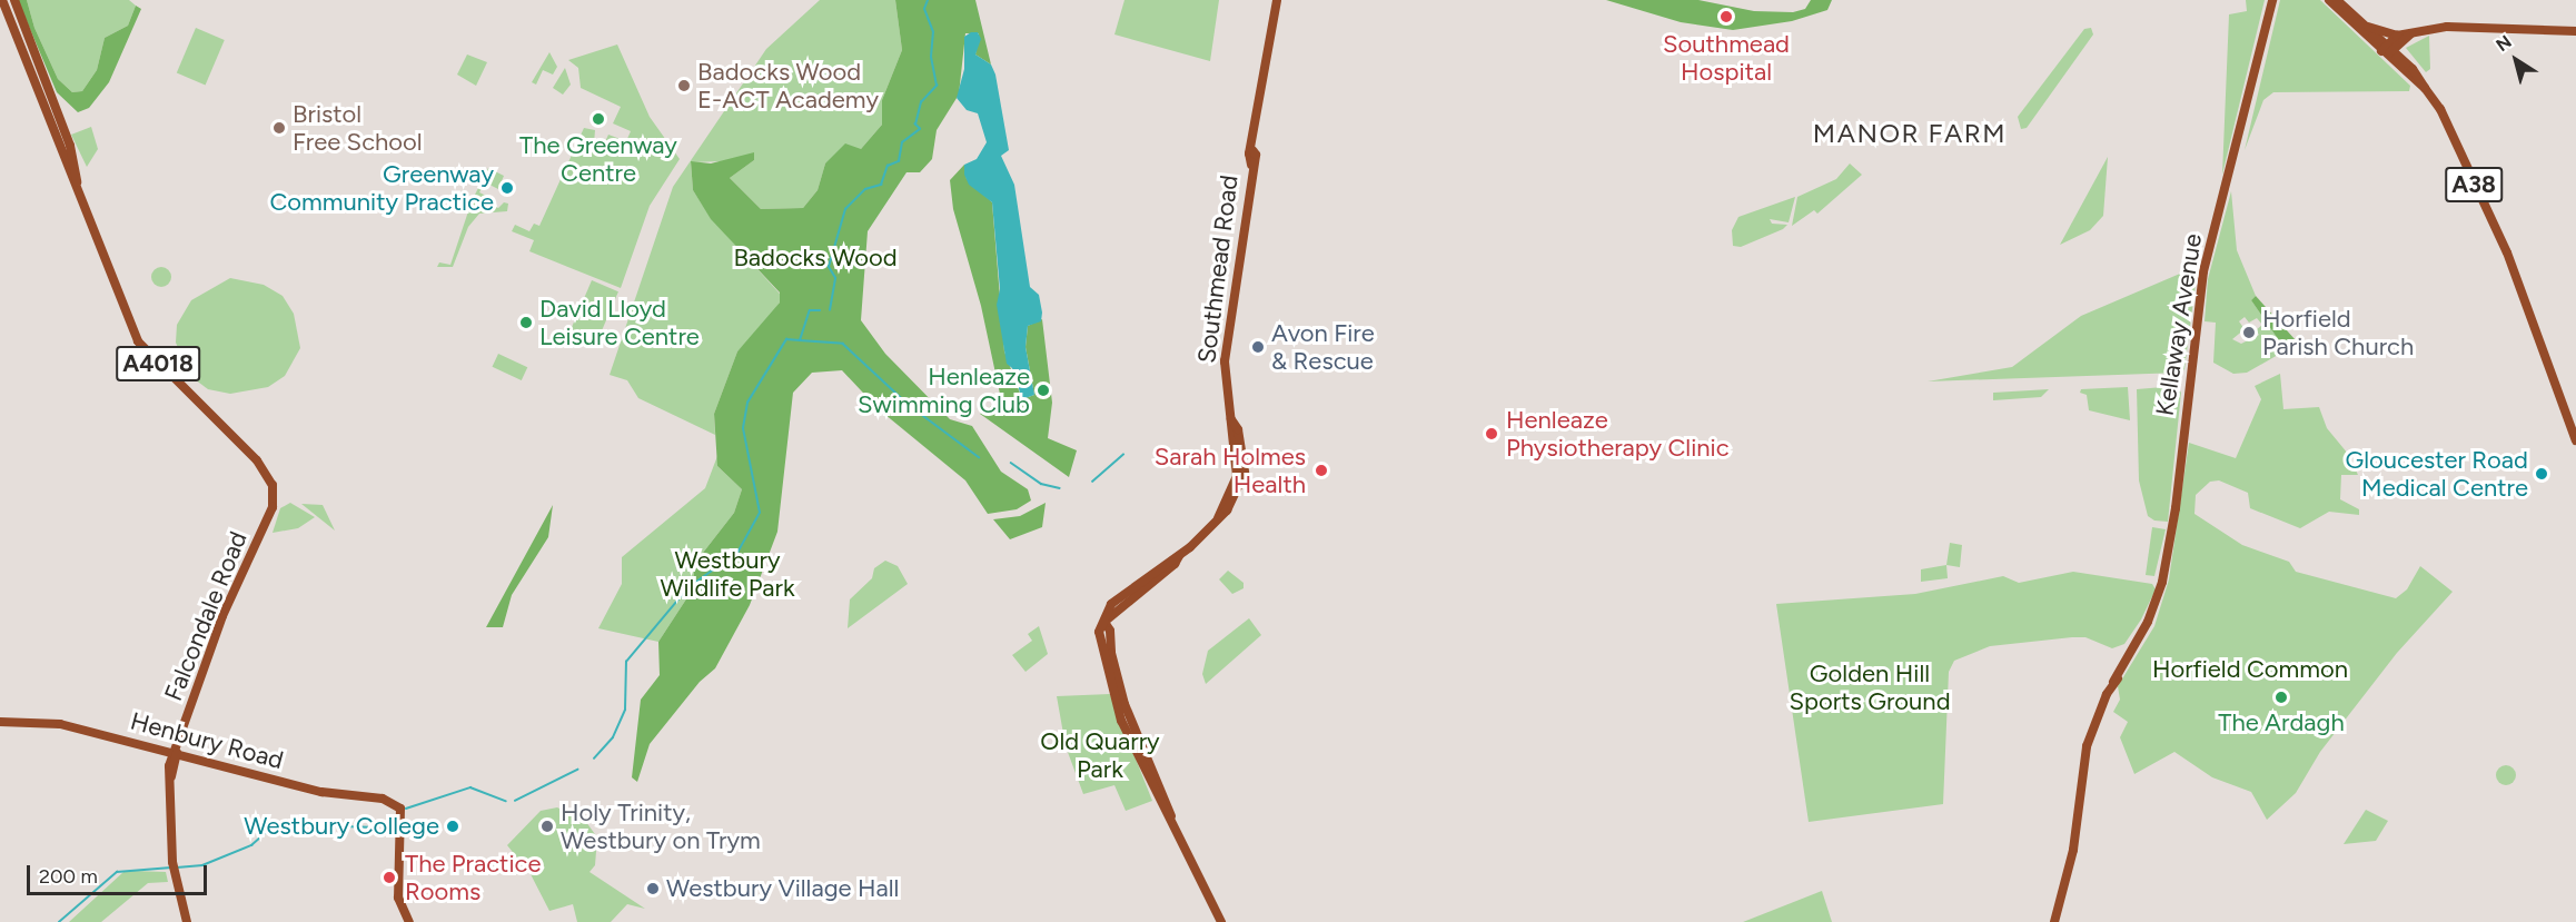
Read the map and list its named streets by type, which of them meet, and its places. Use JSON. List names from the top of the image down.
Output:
{
  "streets": {
    "main road": [
      "A38",
      "Southmead Road",
      "Kellaway Avenue",
      "A4018",
      "Falcondale Road",
      "Henbury Road"
    ]
  },
  "crossings": [
    ["A4018", "Falcondale Road"],
    ["Falcondale Road", "Henbury Road"]
  ],
  "districts": ["MANOR FARM"],
  "parks": [
    "Badocks Wood",
    "Westbury Wildlife Park",
    "Horfield Common",
    "Golden Hill Sports Ground",
    "Old Quarry Park"
  ],
  "places": [
    "Southmead Hospital",
    "Badocks Wood E-ACT Academy",
    "The Greenway Centre",
    "Bristol Free School",
    "Greenway Community Practice",
    "David Lloyd Leisure Centre",
    "Horfield Parish Church",
    "Avon Fire & Rescue",
    "Henleaze Swimming Club",
    "Henleaze Physiotherapy Clinic",
    "Sarah Holmes Health",
    "Gloucester Road Medical Centre",
    "The Ardagh",
    "Westbury College",
    "Holy Trinity, Westbury on Trym",
    "The Practice Rooms",
    "Westbury Village Hall"
  ],
  "scale_bar": "200 m",
  "north": "top left"
}
